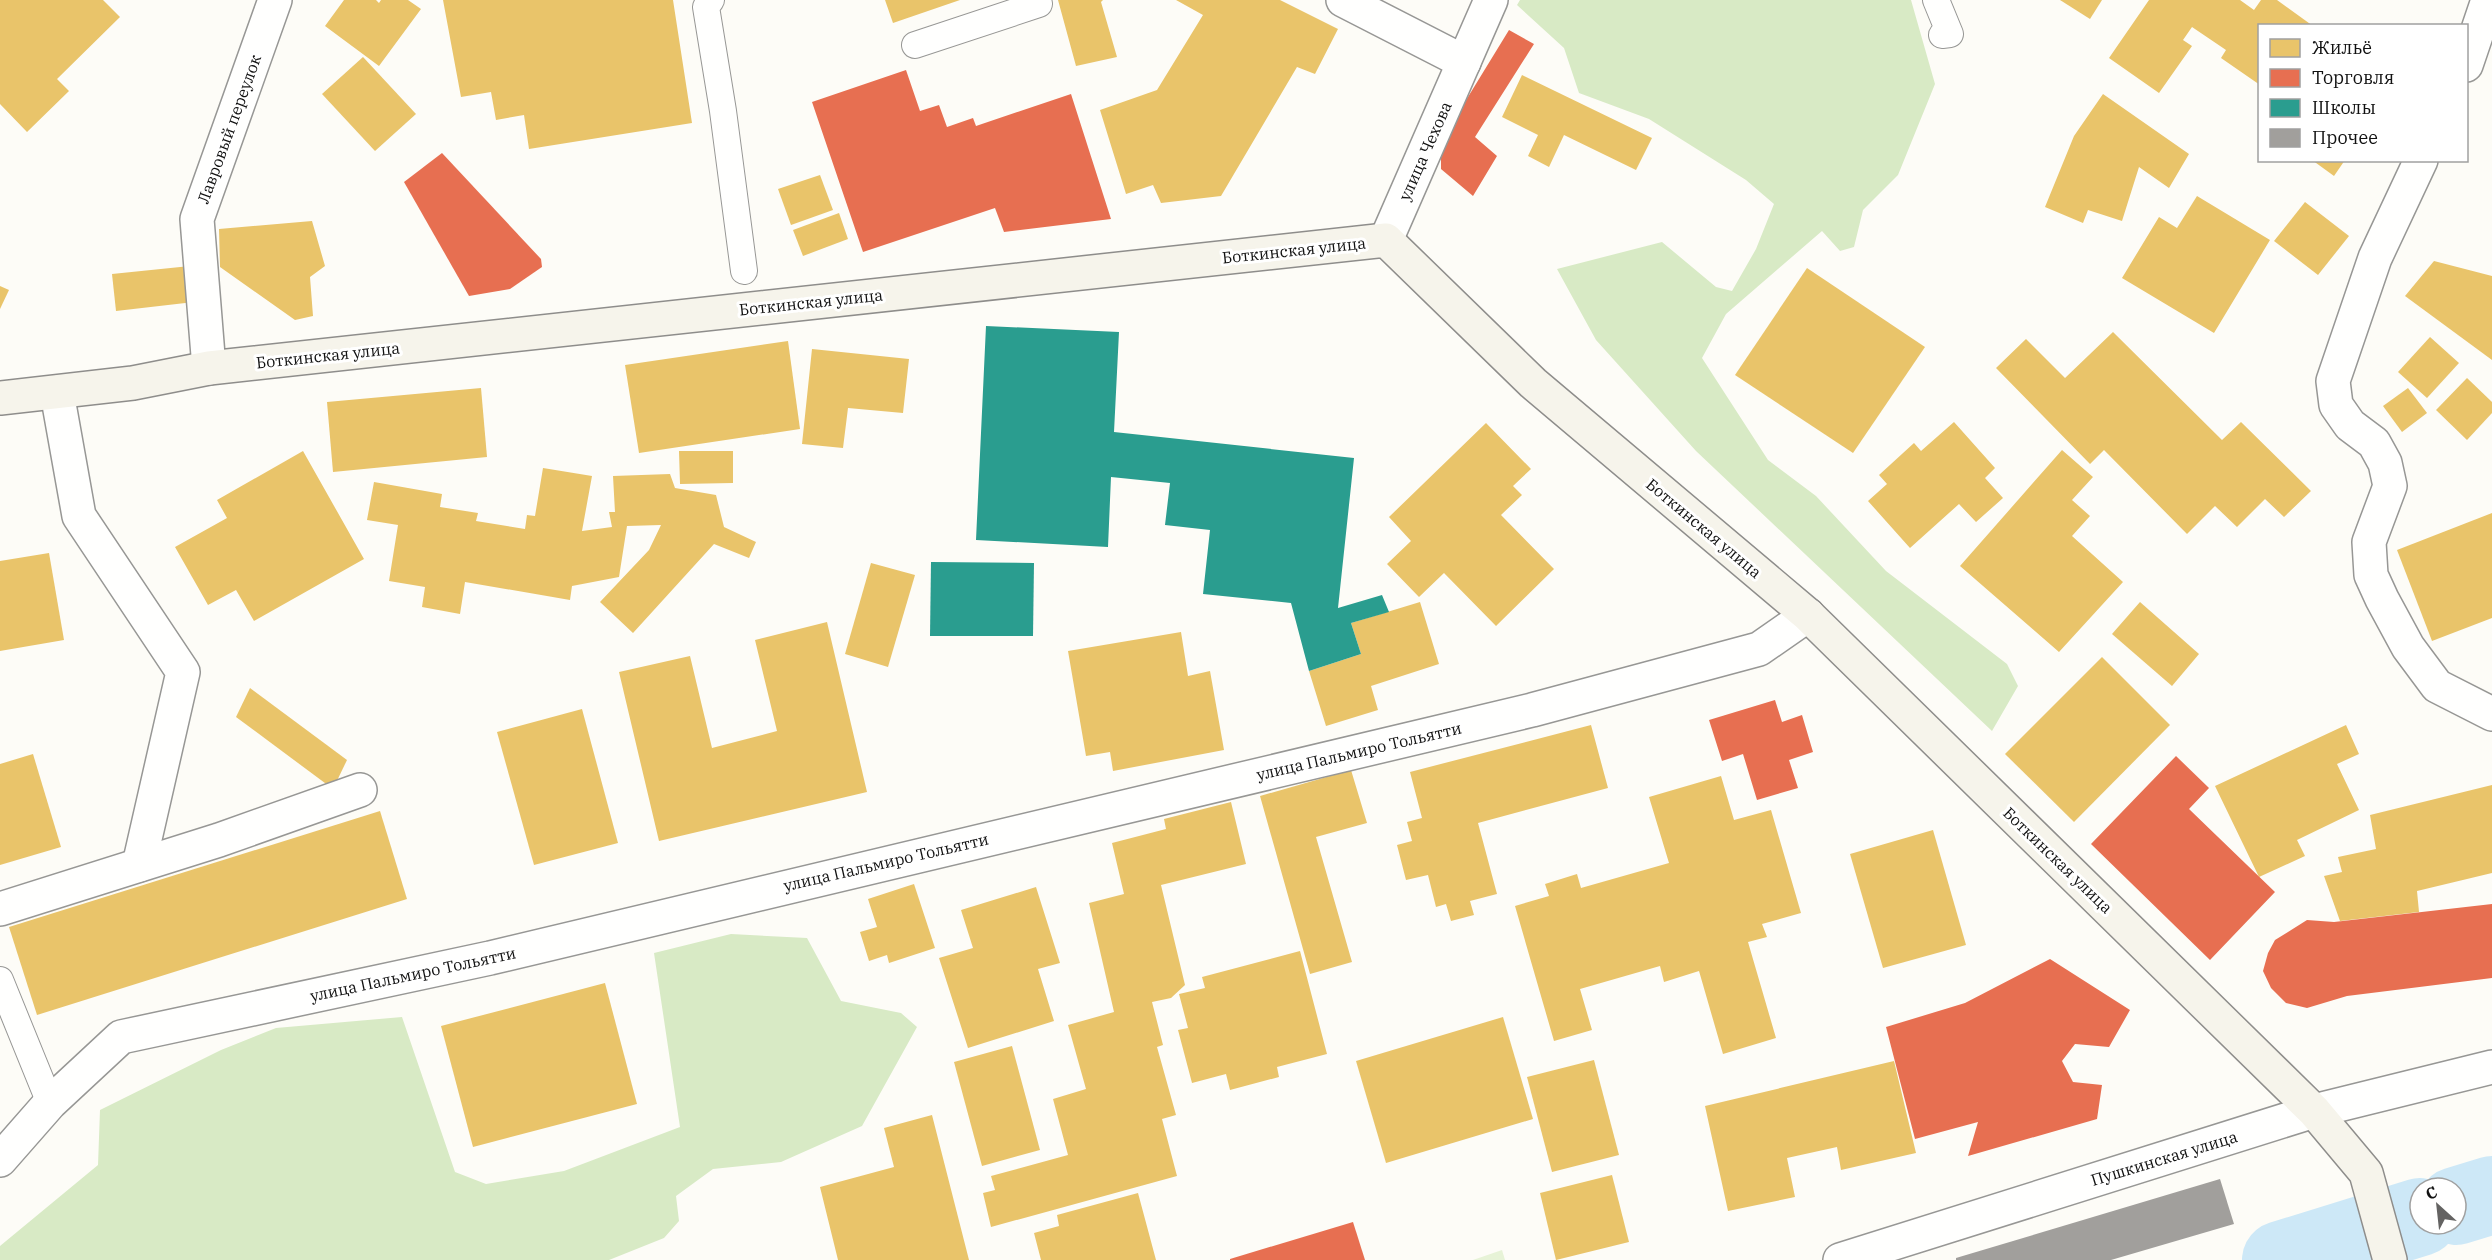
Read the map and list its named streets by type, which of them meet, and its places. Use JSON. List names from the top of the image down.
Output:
{
  "streets": {
    "main road": ["Боткинская улица"],
    "street": [
      "Лавровый переулок",
      "улица Чехова",
      "улица Пальмиро Тольятти",
      "Пушкинская улица"
    ]
  },
  "crossings": [
    ["Лавровый переулок", "Боткинская улица"],
    ["улица Чехова", "Боткинская улица"],
    ["Боткинская улица", "улица Пальмиро Тольятти"],
    ["Боткинская улица", "Пушкинская улица"]
  ],
  "legend": [
    "Жильё",
    "Торговля",
    "Школы",
    "Прочее"
  ],
  "north": "top left"
}
